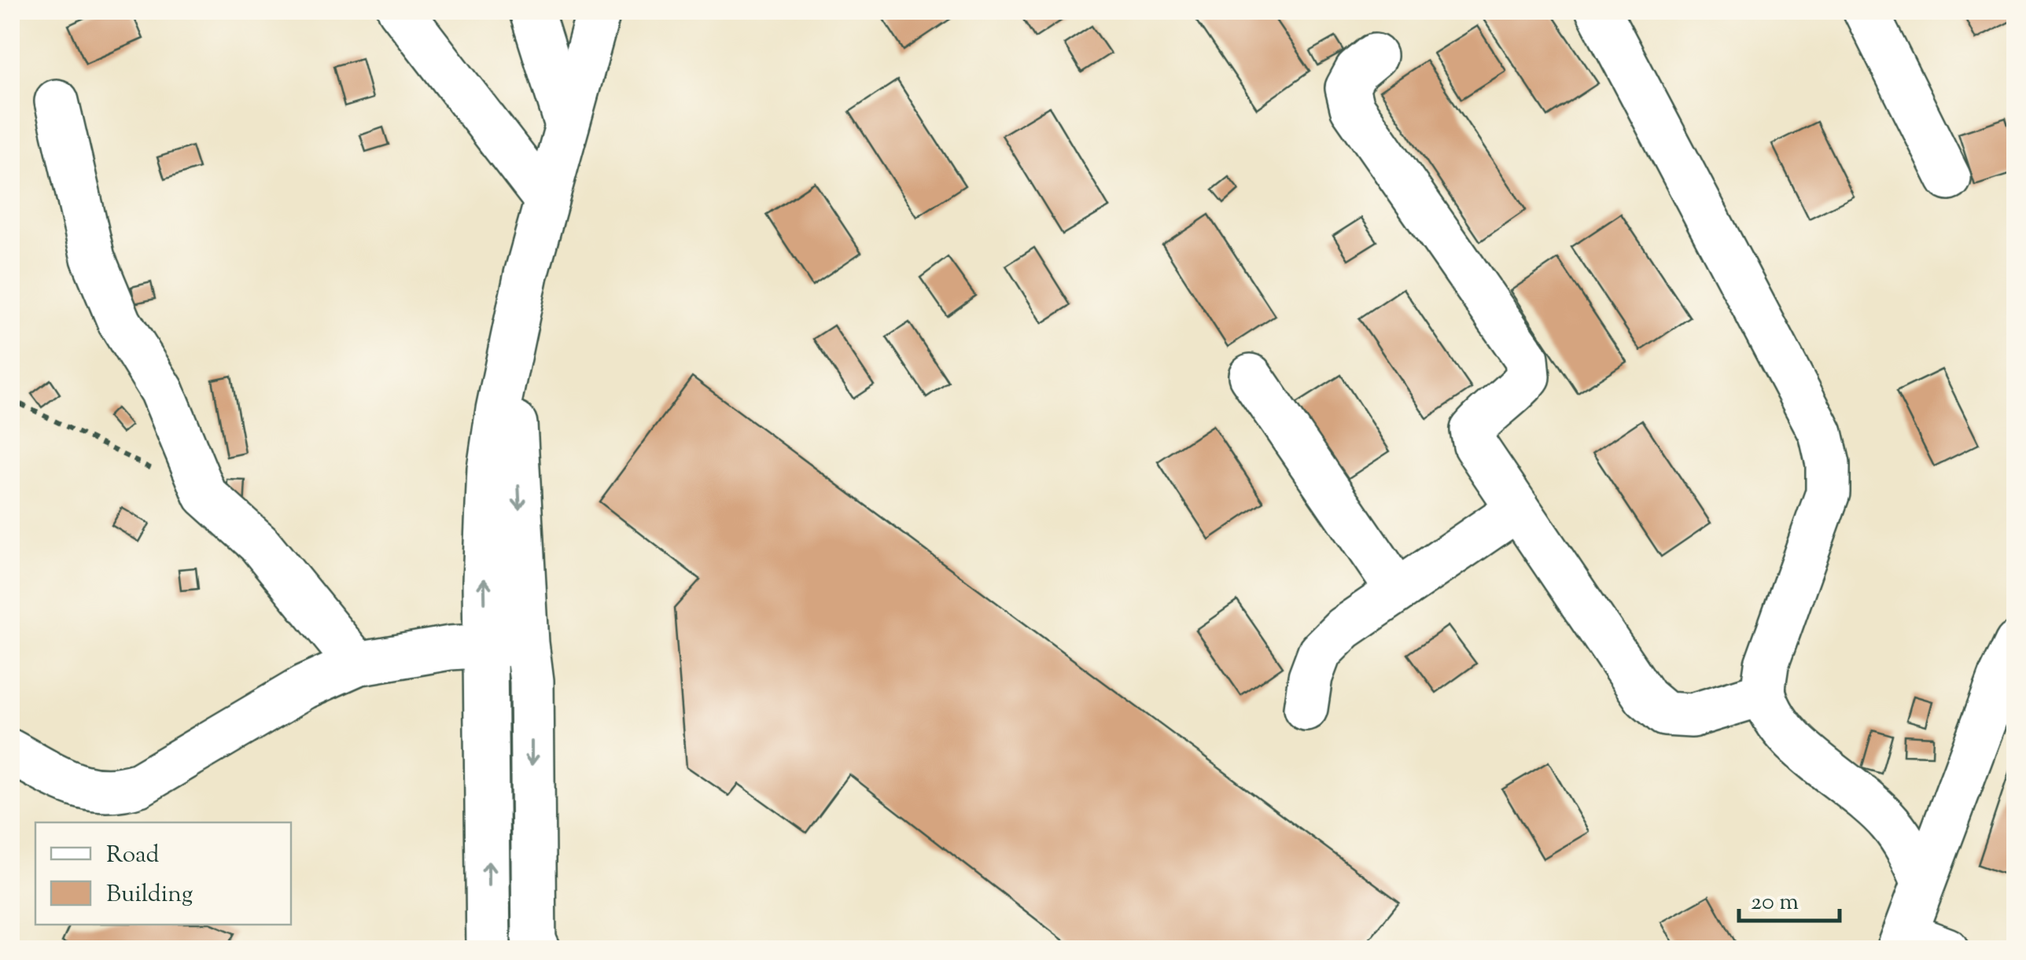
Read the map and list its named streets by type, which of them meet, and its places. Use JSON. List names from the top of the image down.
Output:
{
  "legend": ["Road", "Building"],
  "scale_bar": "20 m"
}
